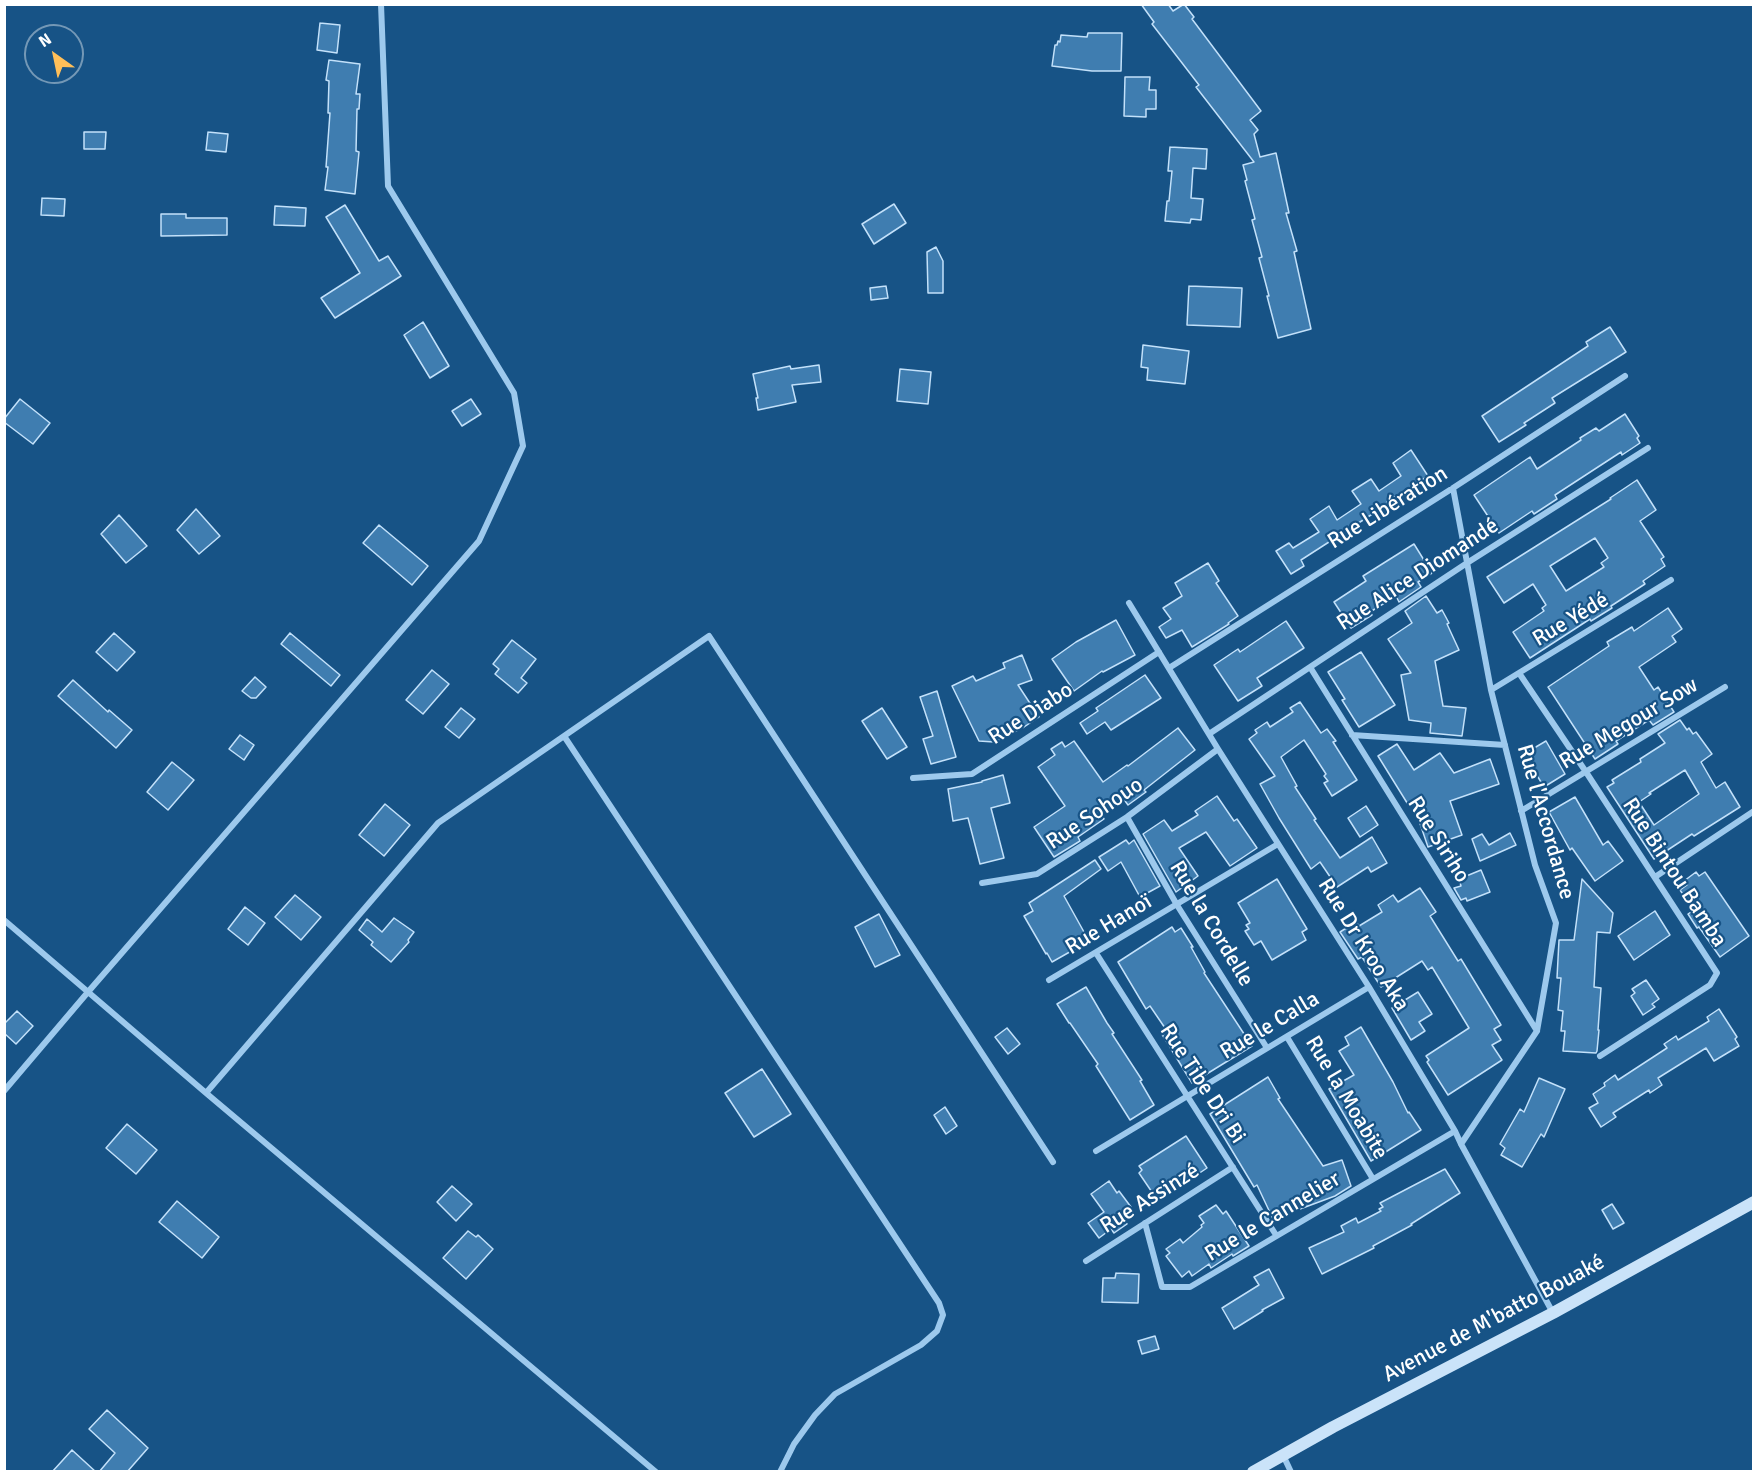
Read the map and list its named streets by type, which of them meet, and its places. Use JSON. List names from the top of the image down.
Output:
{
  "streets": {
    "street": [
      "Rue Libération",
      "Rue Alice Diomandé",
      "Rue Yédé",
      "Rue Diabo",
      "Rue Megour Sow",
      "Rue Sohouo",
      "Rue l'Accordance",
      "Rue Siriho",
      "Rue Bintou Bamba",
      "Rue la Cordelle",
      "Rue Hanoï",
      "Rue Dr Kroo Aka",
      "Rue le Calla",
      "Rue Tibe Dri Bi",
      "Rue la Moabite",
      "Rue Assinzé",
      "Rue le Cannelier",
      "Avenue de M'batto Bouaké"
    ]
  },
  "crossings": [
    ["Rue Libération", "Rue l'Accordance"],
    ["Rue Libération", "Rue Dr Kroo Aka"],
    ["Rue Alice Diomandé", "Rue l'Accordance"],
    ["Rue Alice Diomandé", "Rue Siriho"],
    ["Rue Alice Diomandé", "Rue Dr Kroo Aka"],
    ["Rue Yédé", "Rue l'Accordance"],
    ["Rue Yédé", "Rue Bintou Bamba"],
    ["Rue Diabo", "Rue Dr Kroo Aka"],
    ["Rue Megour Sow", "Rue l'Accordance"],
    ["Rue Megour Sow", "Rue Bintou Bamba"],
    ["Rue Sohouo", "Rue la Cordelle"],
    ["Rue Sohouo", "Rue Dr Kroo Aka"],
    ["Rue l'Accordance", "Rue Siriho"],
    ["Rue l'Accordance", "Rue Dr Kroo Aka"],
    ["Rue la Cordelle", "Rue Hanoï"],
    ["Rue la Cordelle", "Rue le Calla"],
    ["Rue Hanoï", "Rue Dr Kroo Aka"],
    ["Rue Hanoï", "Rue Tibe Dri Bi"],
    ["Rue Dr Kroo Aka", "Rue le Calla"],
    ["Rue Dr Kroo Aka", "Rue le Cannelier"],
    ["Rue Dr Kroo Aka", "Avenue de M'batto Bouaké"],
    ["Rue le Calla", "Rue Tibe Dri Bi"],
    ["Rue le Calla", "Rue la Moabite"],
    ["Rue Tibe Dri Bi", "Rue Assinzé"],
    ["Rue Tibe Dri Bi", "Rue le Cannelier"],
    ["Rue la Moabite", "Rue le Cannelier"],
    ["Rue Assinzé", "Rue le Cannelier"]
  ],
  "north": "top left"
}
